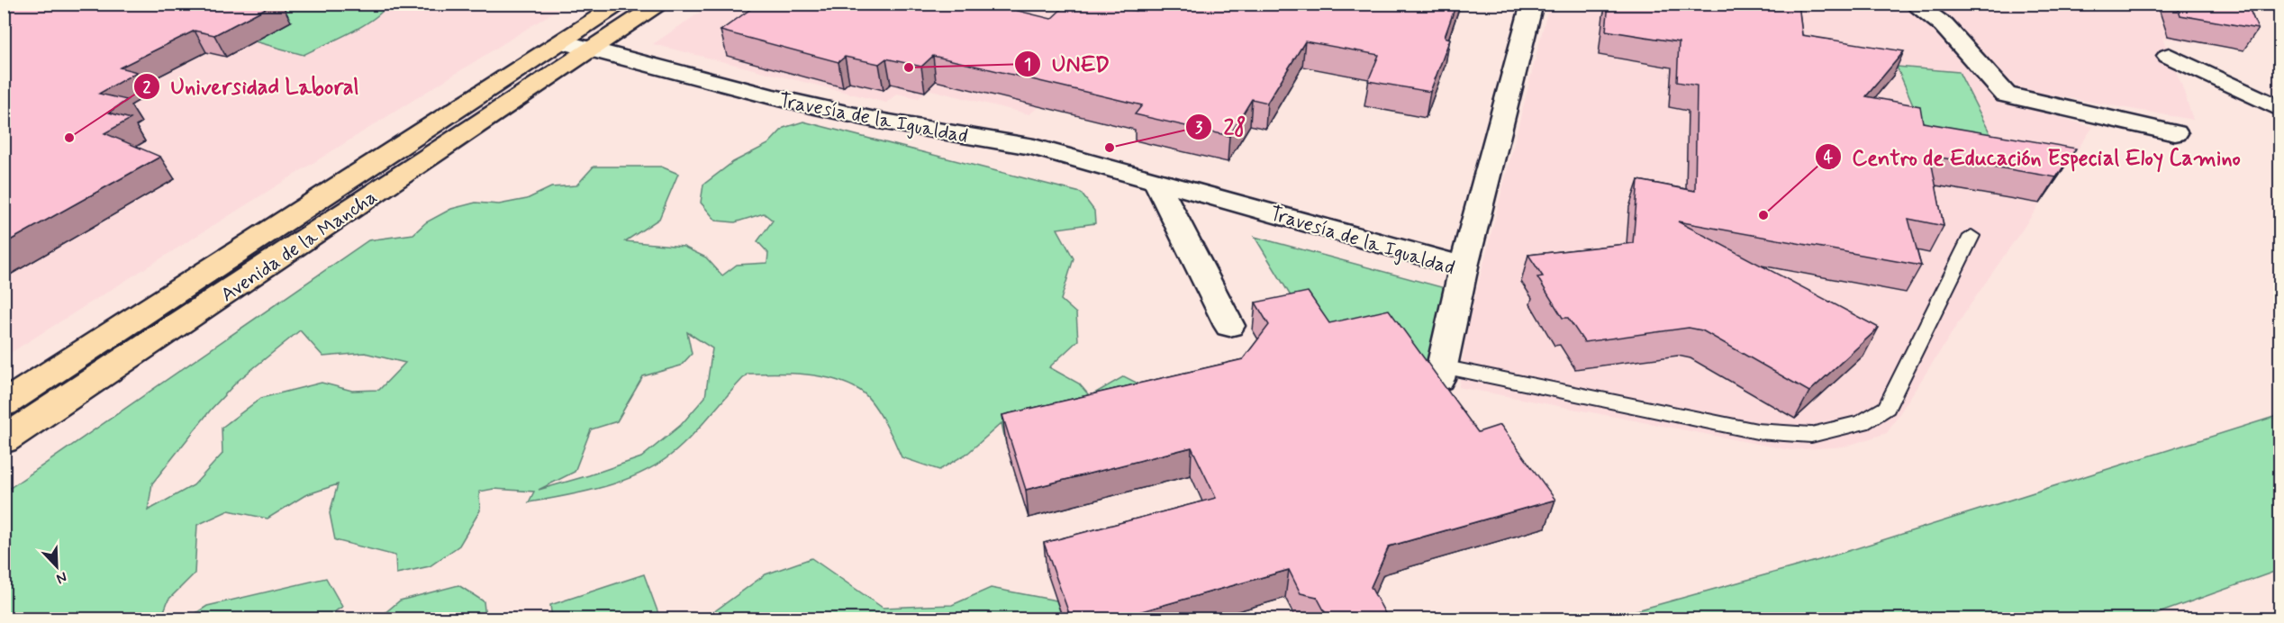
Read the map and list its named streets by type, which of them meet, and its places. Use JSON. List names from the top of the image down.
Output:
{
  "streets": {
    "main road": ["Avenida de la Mancha"],
    "street": ["Travesía de la Igualdad"]
  },
  "crossings": [
    ["Travesía de la Igualdad", "Avenida de la Mancha"]
  ],
  "places": [
    "UNED",
    "Universidad Laboral",
    "28",
    "Centro de Educación Especial Eloy Camino"
  ],
  "north": "bottom right"
}
